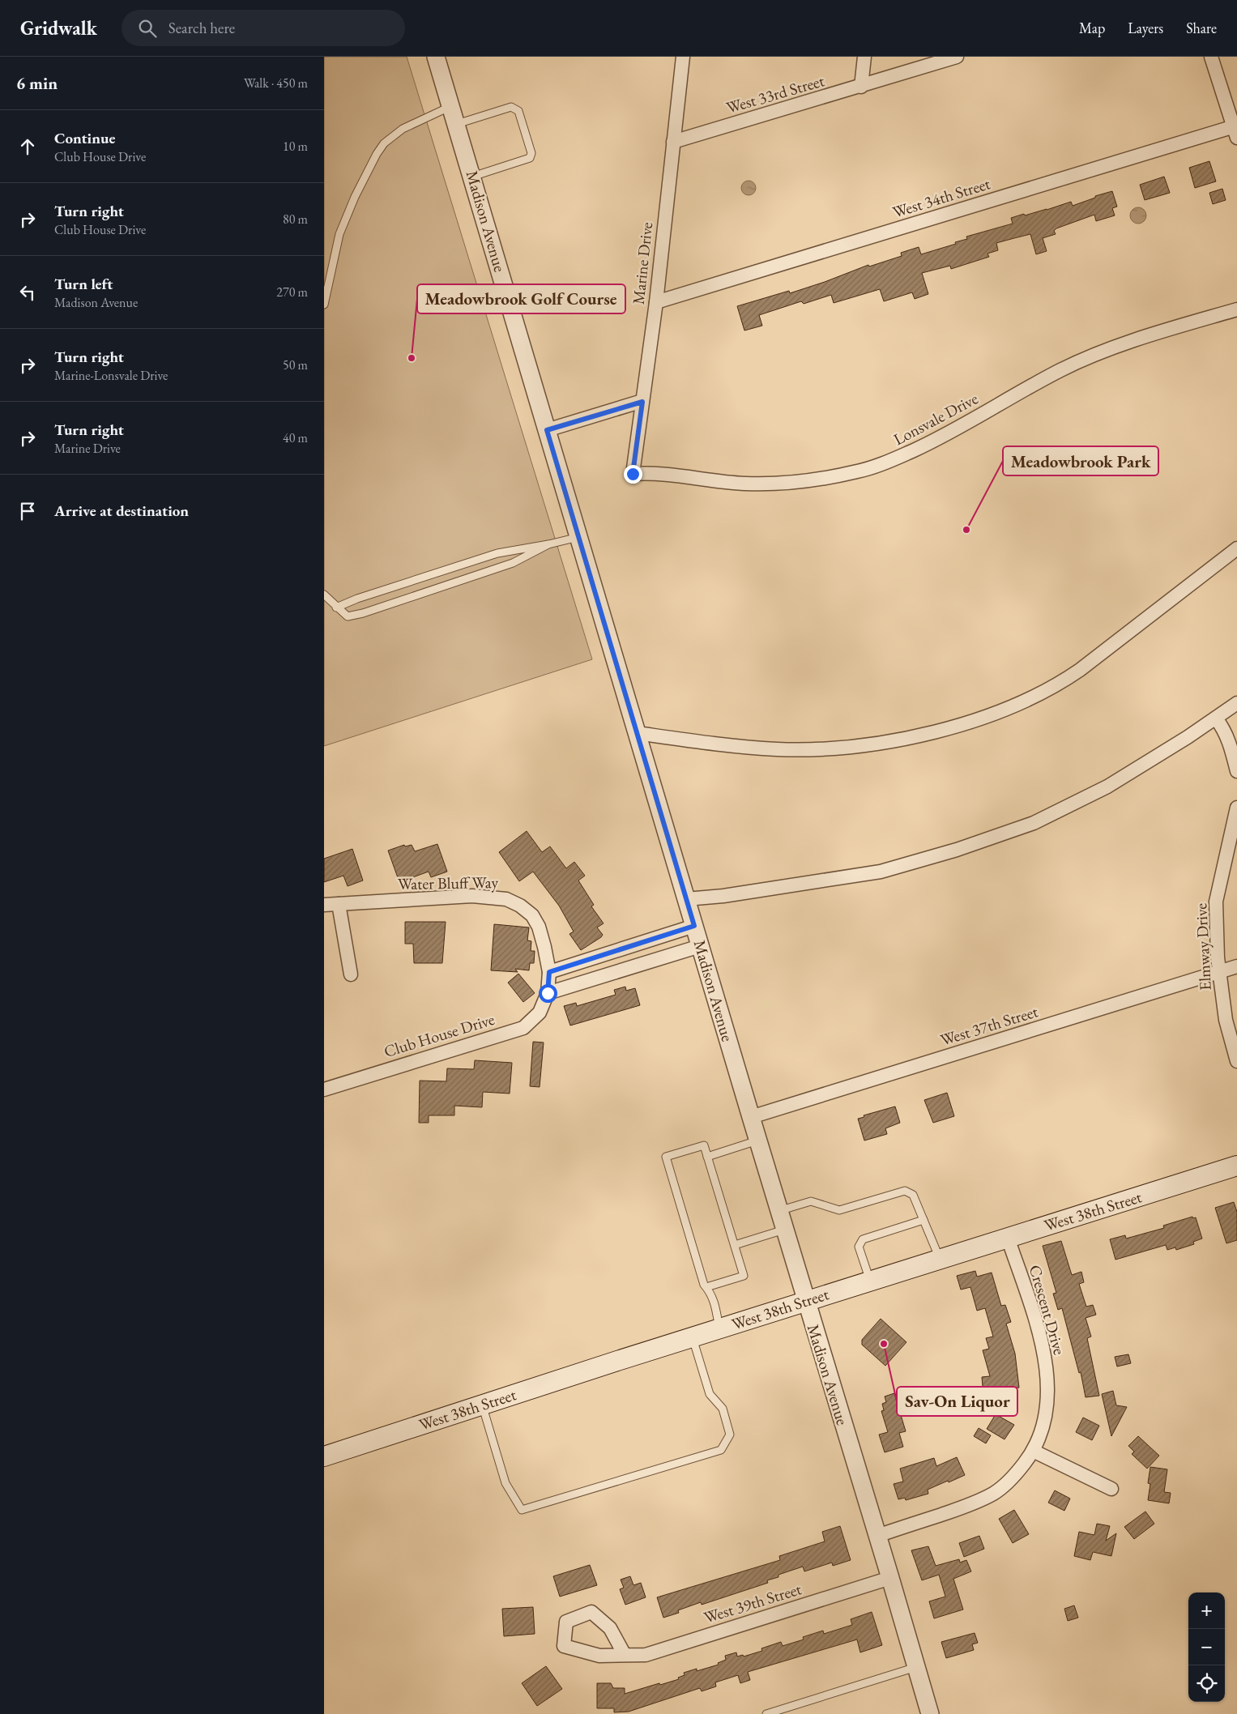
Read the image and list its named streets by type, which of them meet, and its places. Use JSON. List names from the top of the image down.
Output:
{
  "streets": {
    "main road": ["West 38th Street"],
    "street": [
      "West 33rd Street",
      "West 34th Street",
      "Madison Avenue",
      "Marine Drive",
      "Lonsvale Drive",
      "Water Bluff Way",
      "Elmway Drive",
      "West 37th Street",
      "Club House Drive",
      "Crescent Drive",
      "West 39th Street"
    ]
  },
  "crossings": [
    ["West 33rd Street", "Marine Drive"],
    ["West 34th Street", "Marine Drive"],
    ["Madison Avenue", "West 37th Street"],
    ["Madison Avenue", "West 38th Street"],
    ["Madison Avenue", "Crescent Drive"],
    ["Madison Avenue", "West 39th Street"],
    ["Marine Drive", "Lonsvale Drive"],
    ["Water Bluff Way", "Club House Drive"],
    ["Elmway Drive", "West 37th Street"],
    ["West 38th Street", "Crescent Drive"]
  ],
  "places": ["Meadowbrook Golf Course", "Meadowbrook Park", "Sav-On Liquor"],
  "page": {
    "header": "Gridwalk",
    "search": "Search here",
    "nav": ["Map", "Layers", "Share"],
    "heading": ["6 min", "Walk · 450 m"],
    "list": [
      ["Continue", "Club House Drive", "10 m"],
      ["Turn right", "Club House Drive", "80 m"],
      ["Turn left", "Madison Avenue", "270 m"],
      ["Turn right", "Marine-Lonsvale Drive", "50 m"],
      ["Turn right", "Marine Drive", "40 m"],
      "Arrive at destination"
    ],
    "map_buttons": ["+", "−"]
  }
}
